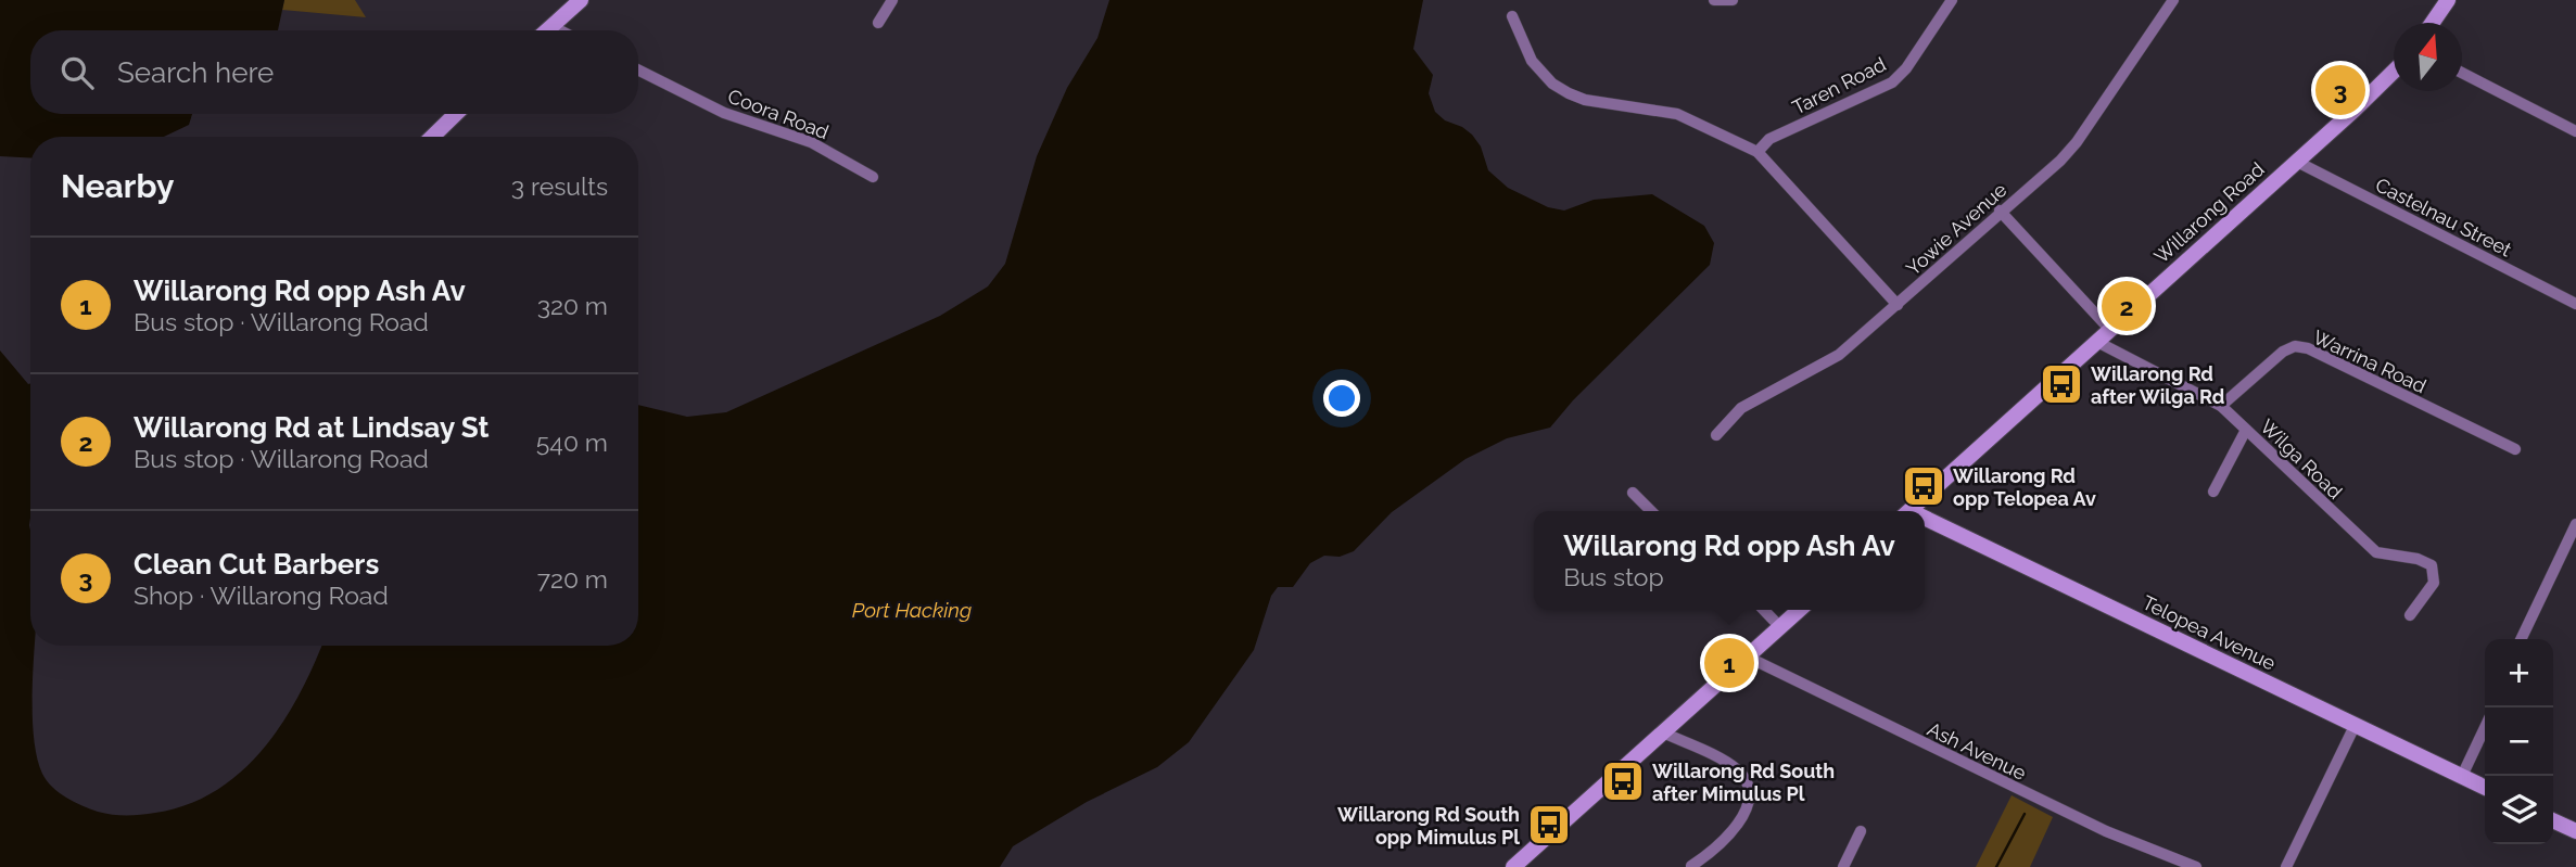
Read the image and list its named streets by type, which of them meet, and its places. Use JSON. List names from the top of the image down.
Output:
{
  "streets": {
    "street": [
      "Taren Road",
      "Coora Road",
      "Willarong Road",
      "Castelnau Street",
      "Yowie Avenue",
      "Warrina Road",
      "Wilga Road",
      "Telopea Avenue",
      "Ash Avenue"
    ]
  },
  "crossings": [
    ["Willarong Road", "Castelnau Street"],
    ["Willarong Road", "Wilga Road"],
    ["Warrina Road", "Wilga Road"]
  ],
  "water": ["Port Hacking"],
  "places": {
    "bus stop": [
      "Willarong Rd after Wilga Rd",
      "Willarong Rd opp Telopea Av",
      "Willarong Rd South after Mimulus Pl",
      "Willarong Rd South opp Mimulus Pl"
    ]
  },
  "north": "top",
  "page": {
    "search": "Search here",
    "pins": ["3", "2", "1"],
    "heading": ["Nearby", "3 results"],
    "list": [
      {
        "mark": "1",
        "name": "Willarong Rd opp Ash Av",
        "note": "Bus stop · Willarong Road",
        "value": "320 m"
      },
      {
        "mark": "2",
        "name": "Willarong Rd at Lindsay St",
        "note": "Bus stop · Willarong Road",
        "value": "540 m"
      },
      {
        "mark": "3",
        "name": "Clean Cut Barbers",
        "note": "Shop · Willarong Road",
        "value": "720 m"
      }
    ],
    "popup": ["Willarong Rd opp Ash Av", "Bus stop"],
    "map_buttons": ["+", "−"]
  }
}
